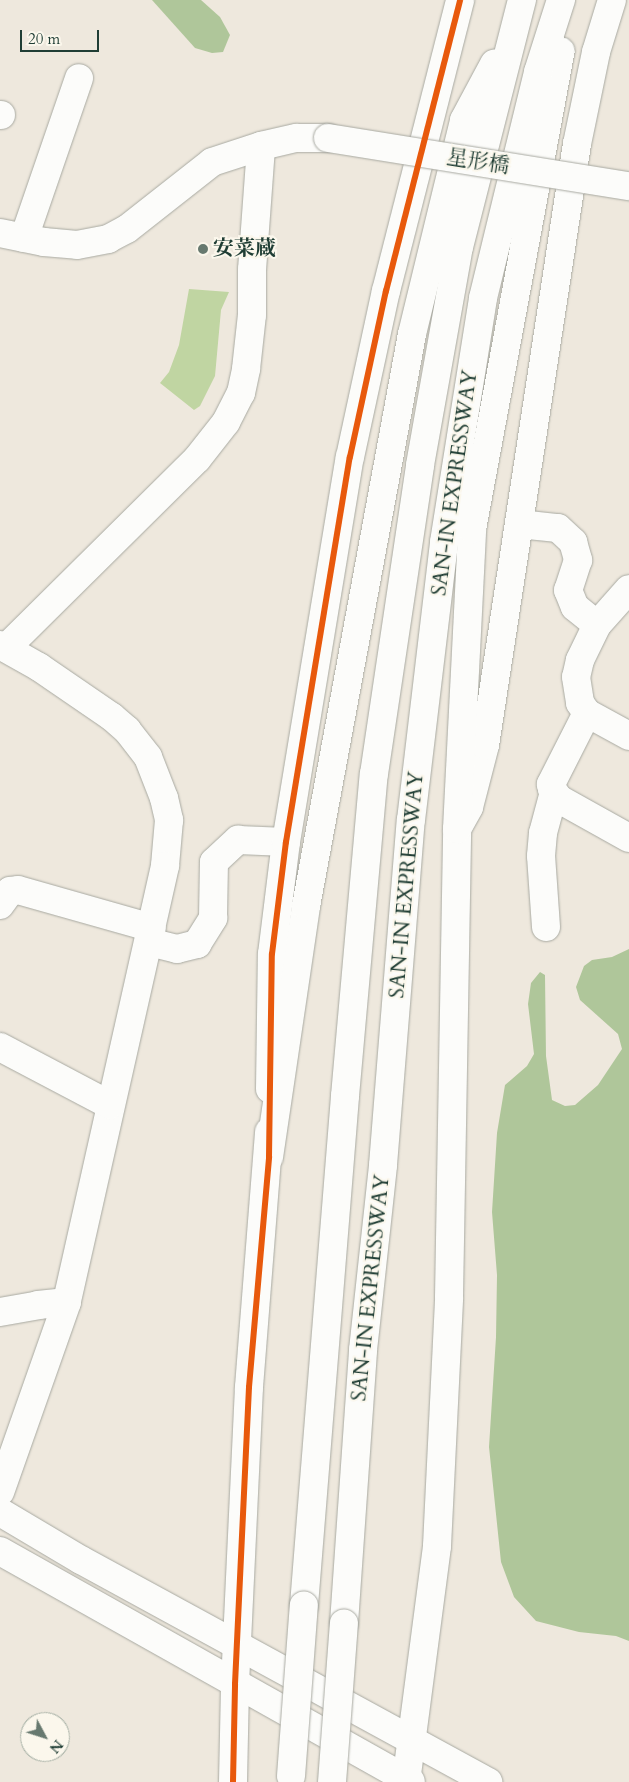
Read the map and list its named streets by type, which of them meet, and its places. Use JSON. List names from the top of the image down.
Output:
{
  "streets": {
    "main road": ["星形橋", "SAN-IN EXPRESSWAY"]
  },
  "places": ["安菜蔵"],
  "scale_bar": "20 m",
  "north": "bottom right"
}
